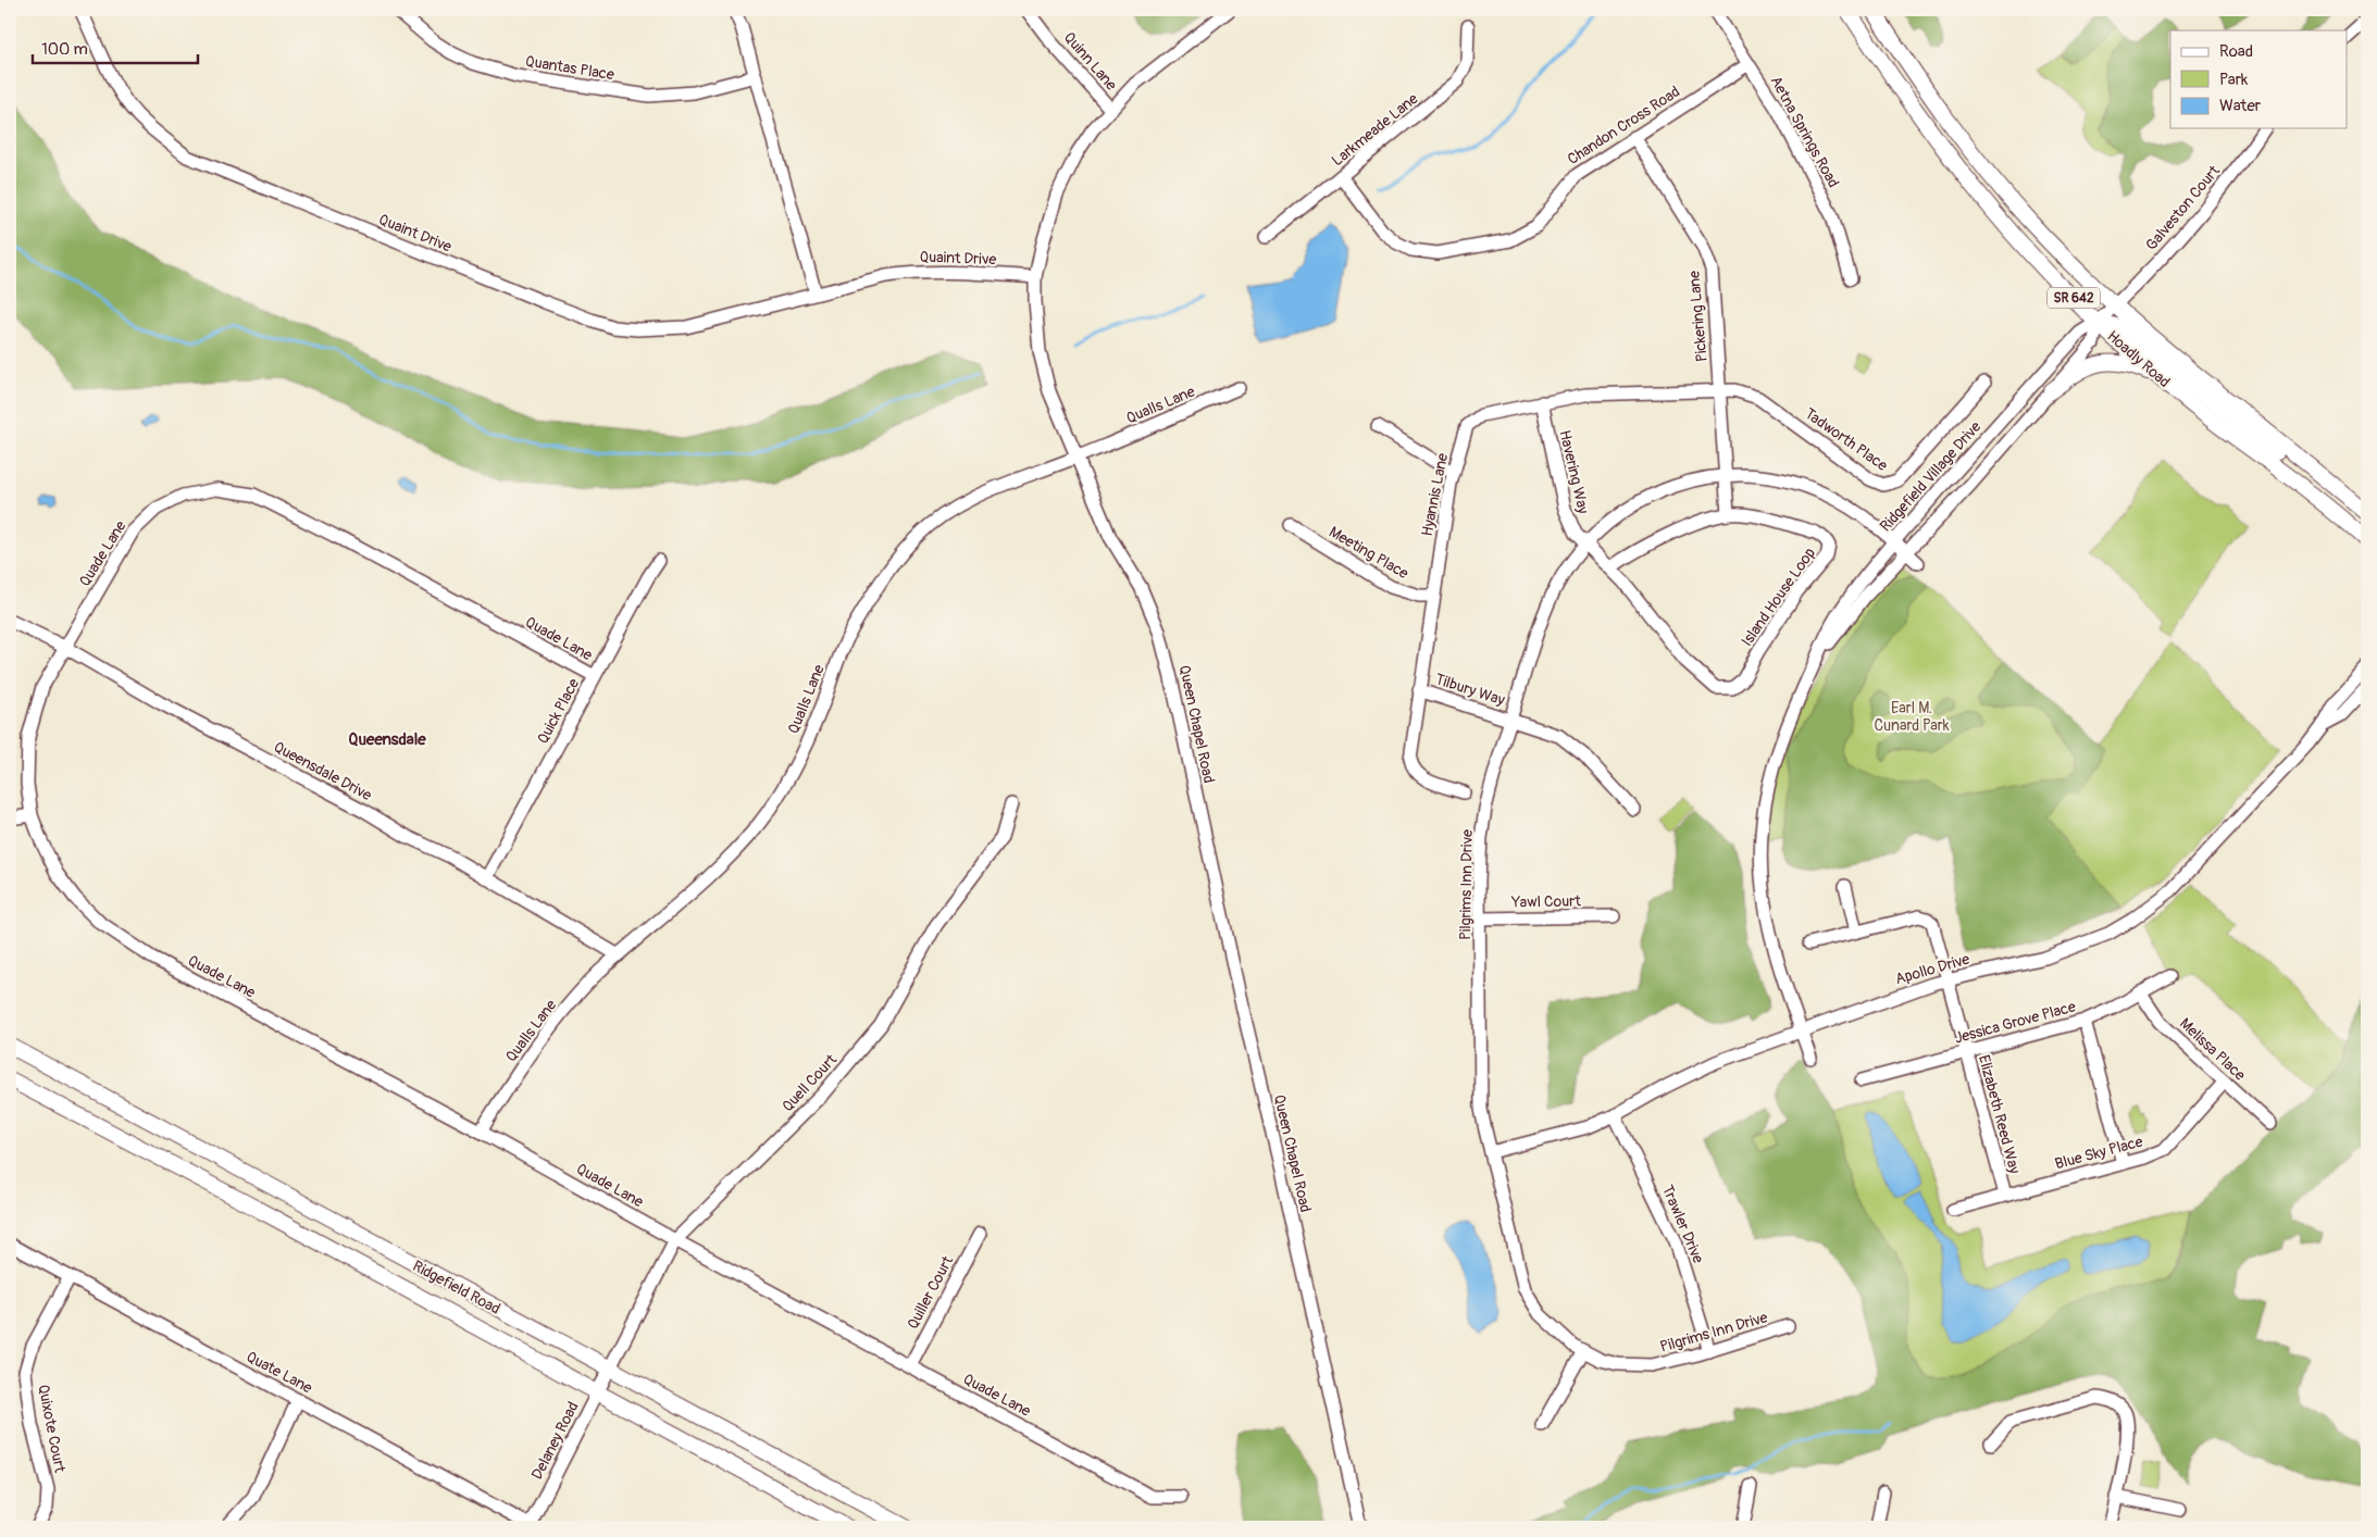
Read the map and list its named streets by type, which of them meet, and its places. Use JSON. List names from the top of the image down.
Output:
{
  "streets": {
    "main road": ["SR 642", "Hoadly Road", "Ridgefield Road"],
    "street": [
      "Quinn Lane",
      "Quantas Place",
      "Chandon Cross Road",
      "Larkmeade Lane",
      "Aetna Springs Road",
      "Galveston Court",
      "Quaint Drive",
      "Pickering Lane",
      "Qualls Lane",
      "Tadworth Place",
      "Havering Way",
      "Ridgefield Village Drive",
      "Hyannis Lane",
      "Meeting Place",
      "Quade Lane",
      "Island House Loop",
      "Tilbury Way",
      "Quick Place",
      "Queen Chapel Road",
      "Queensdale Drive",
      "Pilgrims Inn Drive",
      "Yawl Court",
      "Apollo Drive",
      "Jessica Grove Place",
      "Melissa Place",
      "Quell Court",
      "Elizabeth Reed Way",
      "Blue Sky Place",
      "Trawler Drive",
      "Quiller Court",
      "Quate Lane",
      "Quixote Court",
      "Delaney Road"
    ]
  },
  "crossings": [
    ["Quinn Lane", "Queen Chapel Road"],
    ["Chandon Cross Road", "Larkmeade Lane"],
    ["Chandon Cross Road", "Aetna Springs Road"],
    ["Chandon Cross Road", "Pickering Lane"],
    ["Galveston Court", "Hoadly Road"],
    ["Galveston Court", "Ridgefield Village Drive"],
    ["Quaint Drive", "Queen Chapel Road"],
    ["Pickering Lane", "Tadworth Place"],
    ["Pickering Lane", "Hyannis Lane"],
    ["Pickering Lane", "Island House Loop"],
    ["Pickering Lane", "Pilgrims Inn Drive"],
    ["Hoadly Road", "Ridgefield Village Drive"],
    ["Qualls Lane", "Quade Lane"],
    ["Qualls Lane", "Queen Chapel Road"],
    ["Qualls Lane", "Queensdale Drive"],
    ["Tadworth Place", "Hyannis Lane"],
    ["Havering Way", "Hyannis Lane"],
    ["Havering Way", "Island House Loop"],
    ["Havering Way", "Pilgrims Inn Drive"],
    ["Ridgefield Village Drive", "Pilgrims Inn Drive"],
    ["Ridgefield Village Drive", "Apollo Drive"],
    ["Hyannis Lane", "Meeting Place"],
    ["Hyannis Lane", "Tilbury Way"],
    ["Quade Lane", "Quick Place"],
    ["Quade Lane", "Queensdale Drive"],
    ["Quade Lane", "Quell Court"],
    ["Quade Lane", "Quiller Court"],
    ["Island House Loop", "Pilgrims Inn Drive"],
    ["Tilbury Way", "Pilgrims Inn Drive"],
    ["Quick Place", "Queensdale Drive"],
    ["Pilgrims Inn Drive", "Yawl Court"],
    ["Pilgrims Inn Drive", "Apollo Drive"],
    ["Pilgrims Inn Drive", "Trawler Drive"],
    ["Apollo Drive", "Elizabeth Reed Way"],
    ["Apollo Drive", "Trawler Drive"],
    ["Jessica Grove Place", "Melissa Place"],
    ["Jessica Grove Place", "Elizabeth Reed Way"],
    ["Melissa Place", "Blue Sky Place"],
    ["Quell Court", "Ridgefield Road"],
    ["Quell Court", "Delaney Road"],
    ["Elizabeth Reed Way", "Blue Sky Place"],
    ["Ridgefield Road", "Delaney Road"],
    ["Quate Lane", "Quixote Court"],
    ["Quate Lane", "Delaney Road"]
  ],
  "districts": ["Queensdale"],
  "parks": ["Earl M. Cunard Park"],
  "legend": ["Road", "Park", "Water"],
  "scale_bar": "100 m"
}
